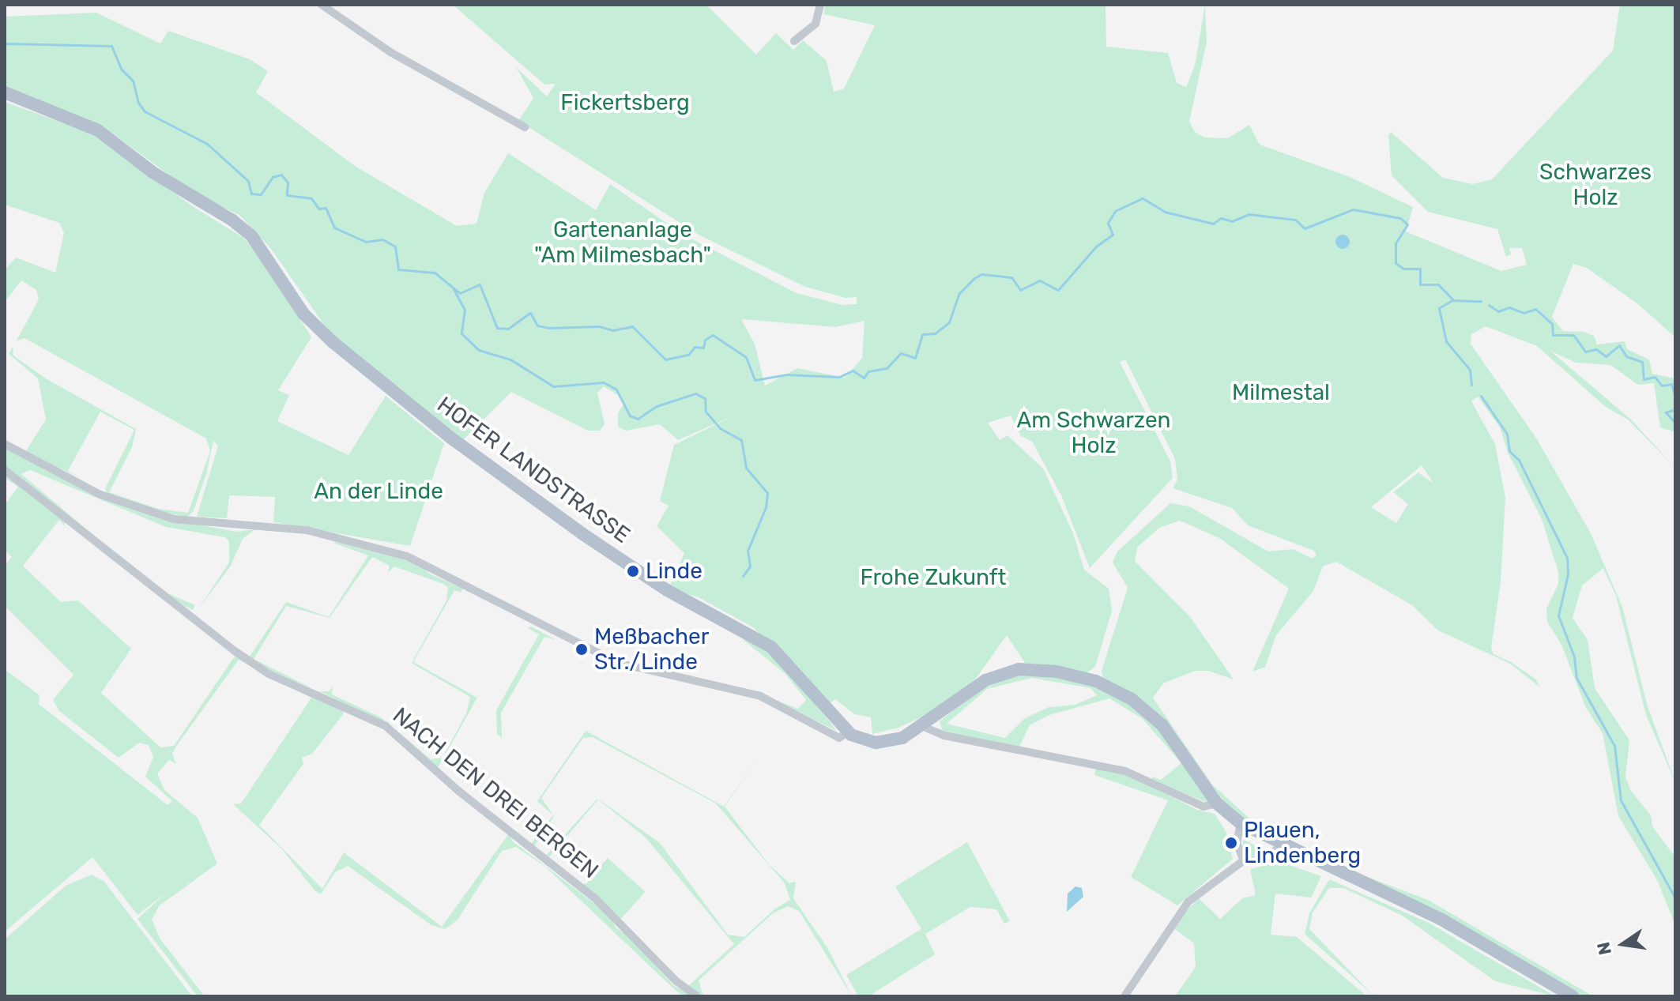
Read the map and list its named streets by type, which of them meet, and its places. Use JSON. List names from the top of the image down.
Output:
{
  "streets": {
    "main road": ["HOFER LANDSTRASSE"],
    "street": ["NACH DEN DREI BERGEN"]
  },
  "parks": [
    "Fickertsberg",
    "Schwarzes Holz",
    "Gartenanlage \"Am Milmesbach\"",
    "Milmestal",
    "Am Schwarzen Holz",
    "An der Linde",
    "Frohe Zukunft"
  ],
  "places": ["Linde", "Meßbacher Str./Linde", "Plauen, Lindenberg"],
  "north": "left"
}
